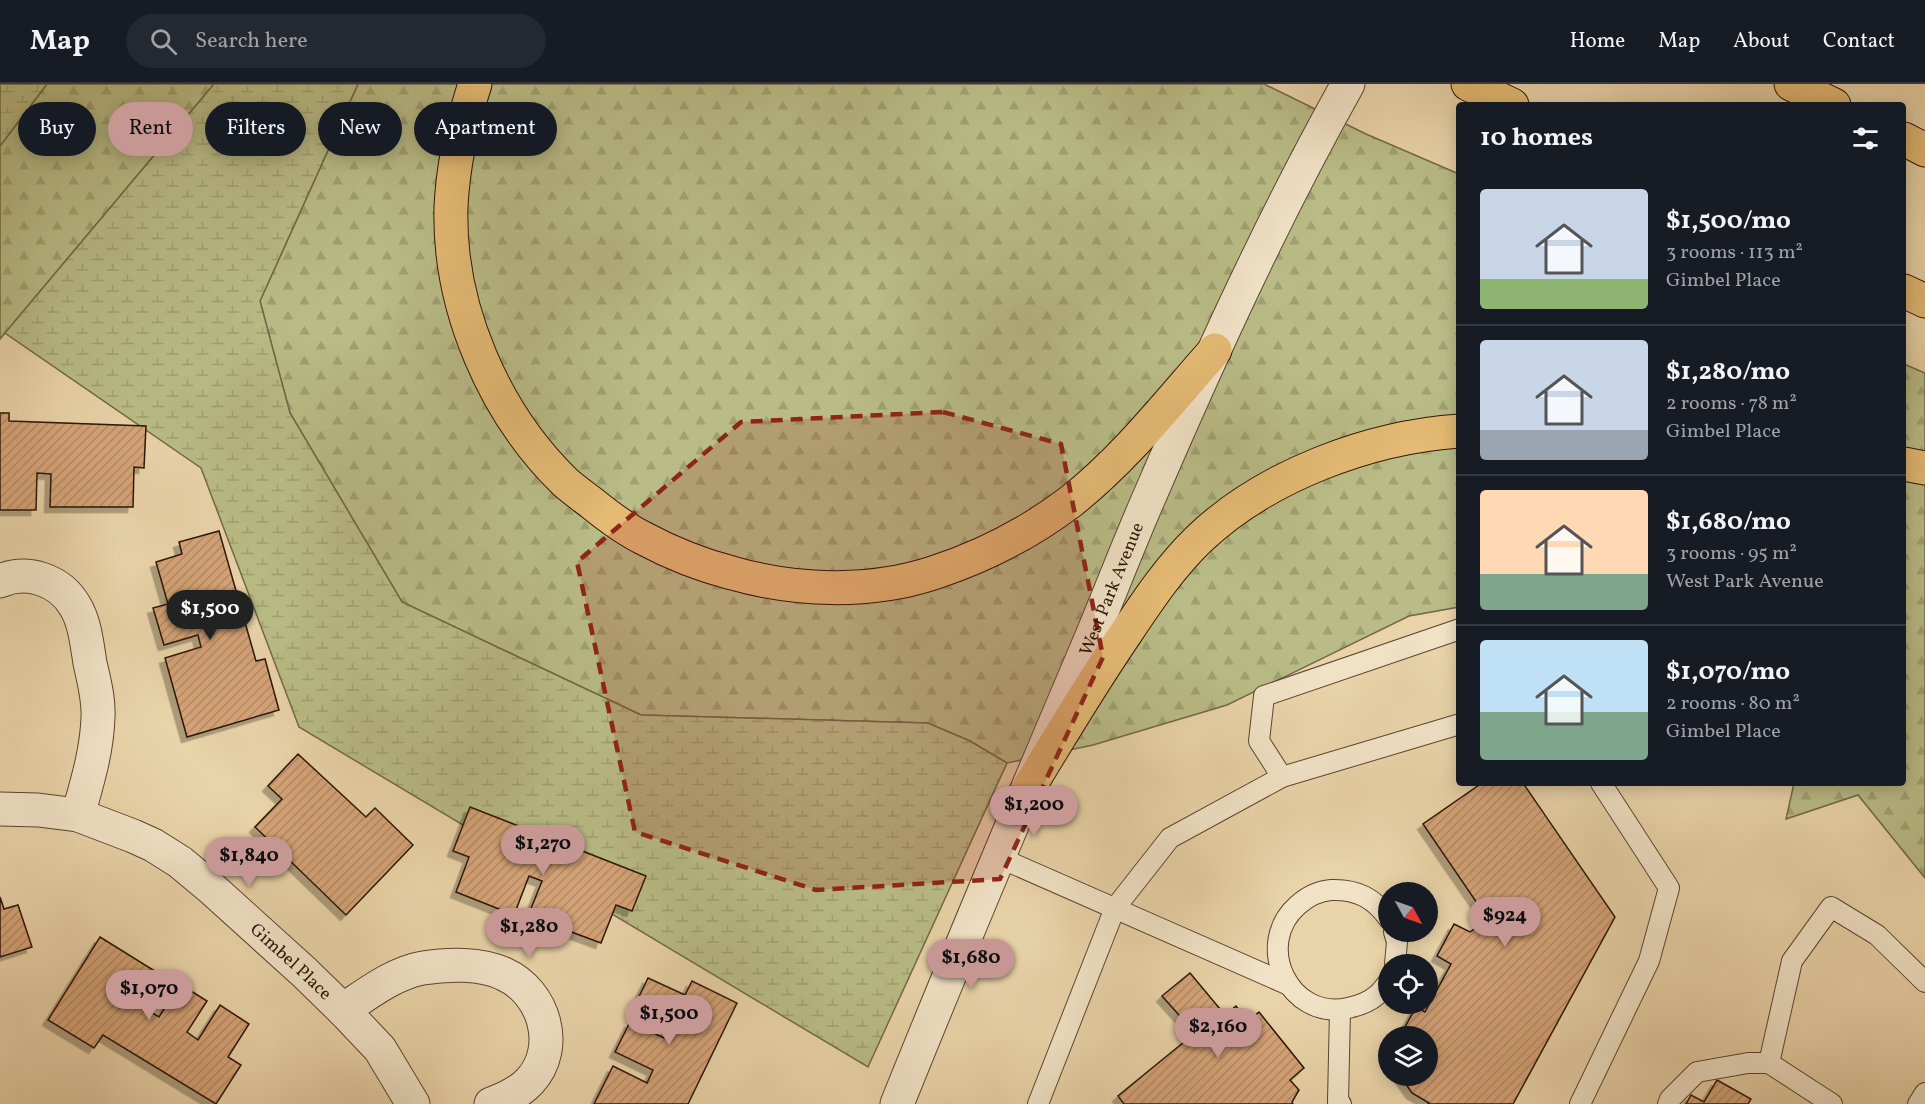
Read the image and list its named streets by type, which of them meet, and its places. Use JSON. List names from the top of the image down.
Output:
{
  "streets": {
    "street": ["West Park Avenue", "Gimbel Place"]
  },
  "north": "bottom right",
  "page": {
    "header": "Map",
    "search": "Search here",
    "nav": [
      "Home",
      "Map",
      "About",
      "Contact"
    ],
    "chip": [
      "Buy",
      "Rent",
      "Filters",
      "New",
      "Apartment"
    ],
    "heading": "10 homes",
    "list": [
      {
        "name": "$1,500/mo",
        "note": "3 rooms · 113 m² · Gimbel Place"
      },
      {
        "name": "$1,280/mo",
        "note": "2 rooms · 78 m² · Gimbel Place"
      },
      {
        "name": "$1,680/mo",
        "note": "3 rooms · 95 m² · West Park Avenue"
      },
      {
        "name": "$1,070/mo",
        "note": "2 rooms · 80 m² · Gimbel Place"
      }
    ],
    "price": [
      "$1,500",
      "$1,200",
      "$1,270",
      "$1,840",
      "$924",
      "$1,280",
      "$1,680",
      "$1,070",
      "$1,500",
      "$2,160"
    ]
  }
}
